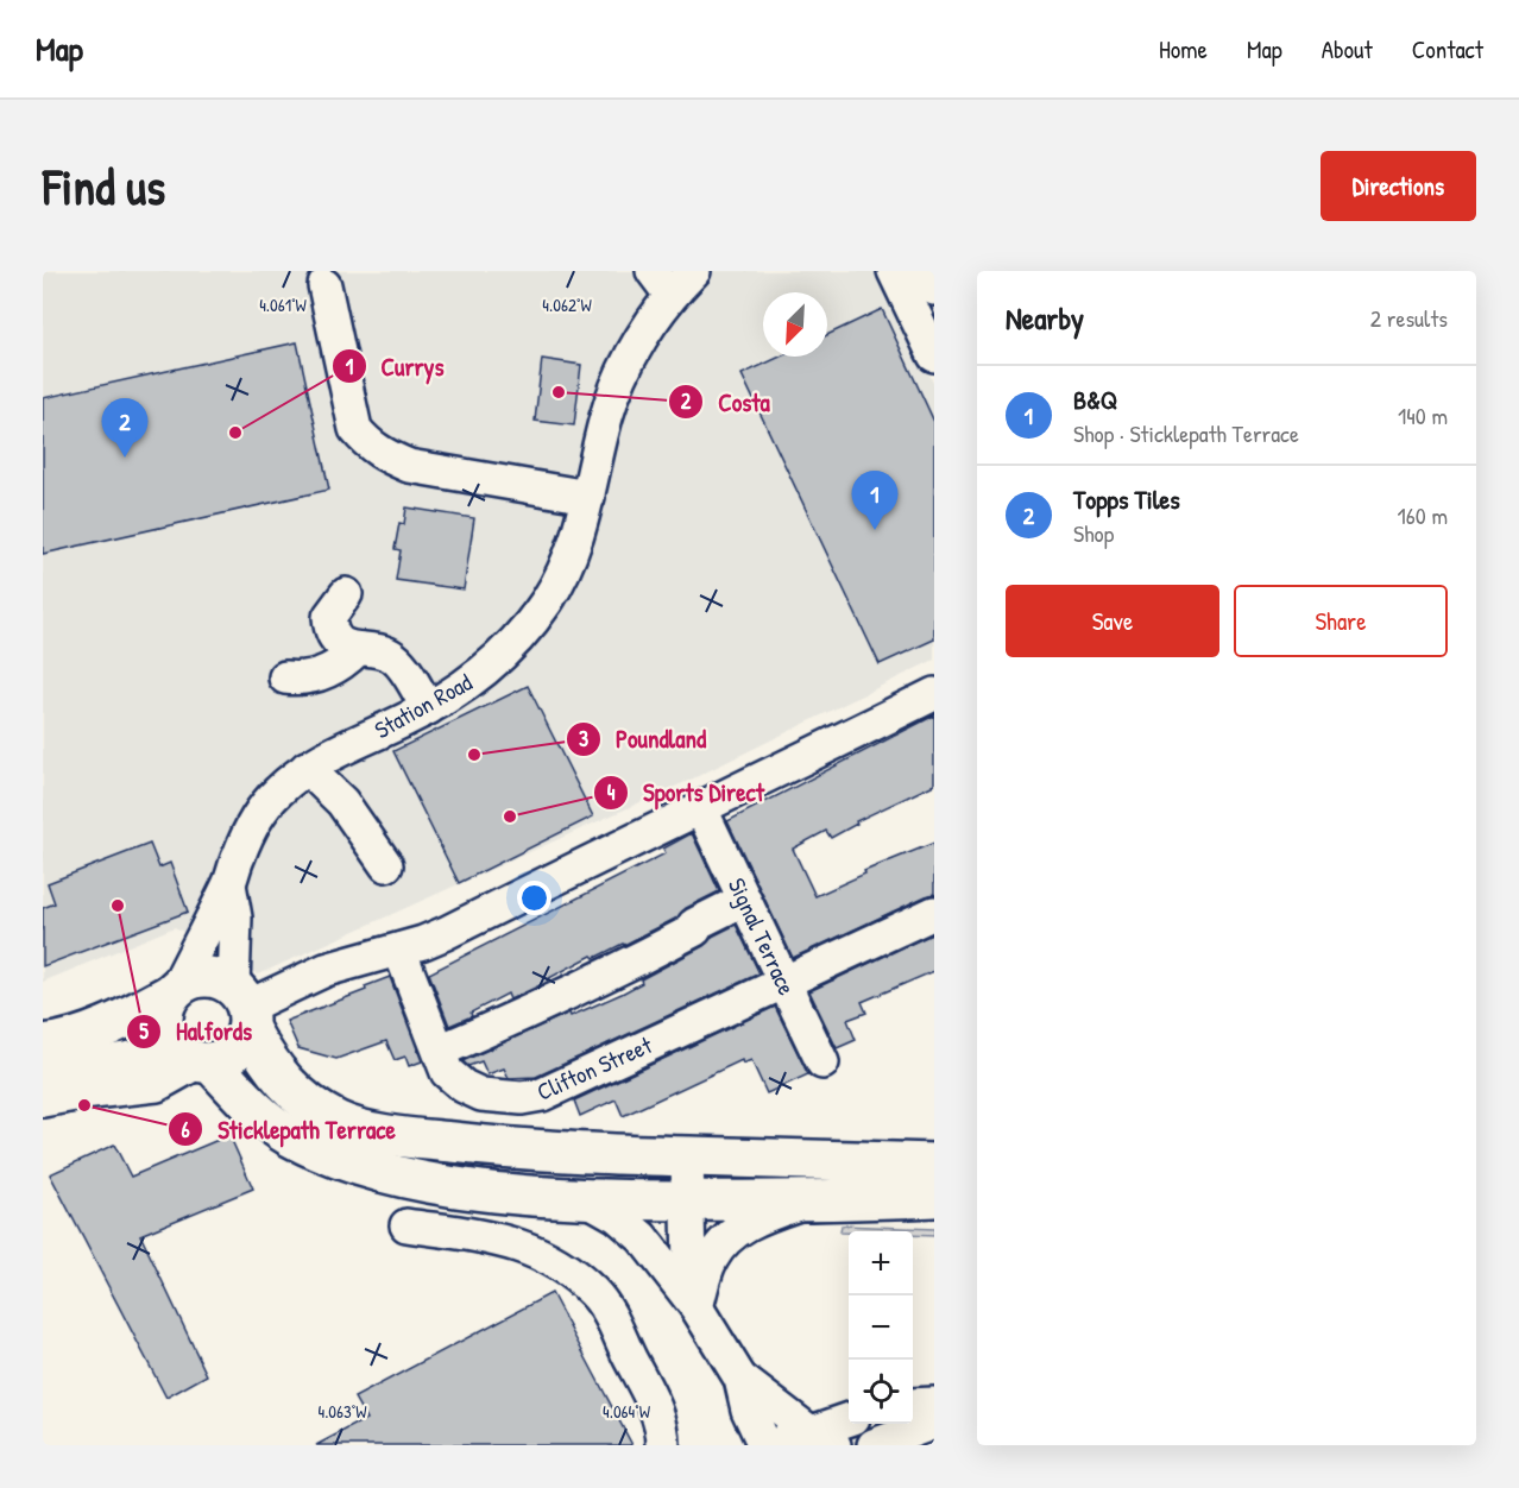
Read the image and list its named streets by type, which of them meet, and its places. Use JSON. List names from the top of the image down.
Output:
{
  "streets": {
    "street": ["Station Road", "Signal Terrace", "Clifton Street"]
  },
  "crossings": [
    ["Signal Terrace", "Clifton Street"]
  ],
  "places": [
    "Costa",
    "Currys",
    "Poundland",
    "Sports Direct",
    "Halfords",
    "Sticklepath Terrace"
  ],
  "north": "bottom left",
  "page": {
    "header": "Map",
    "nav": [
      "Home",
      "Map",
      "About",
      "Contact"
    ],
    "buttons": [
      "Directions",
      ["Save", "Share"]
    ],
    "title": "Find us",
    "heading": ["Nearby", "2 results"],
    "list": [
      {
        "mark": "1",
        "name": "B&Q",
        "note": "Shop · Sticklepath Terrace",
        "value": "140 m"
      },
      {
        "mark": "2",
        "name": "Topps Tiles",
        "note": "Shop",
        "value": "160 m"
      }
    ],
    "pins": ["2", "1"],
    "map_buttons": ["+", "−"]
  },
  "coordinates": [
    "4.061°W",
    "4.062°W",
    "4.063°W",
    "4.064°W"
  ]
}
